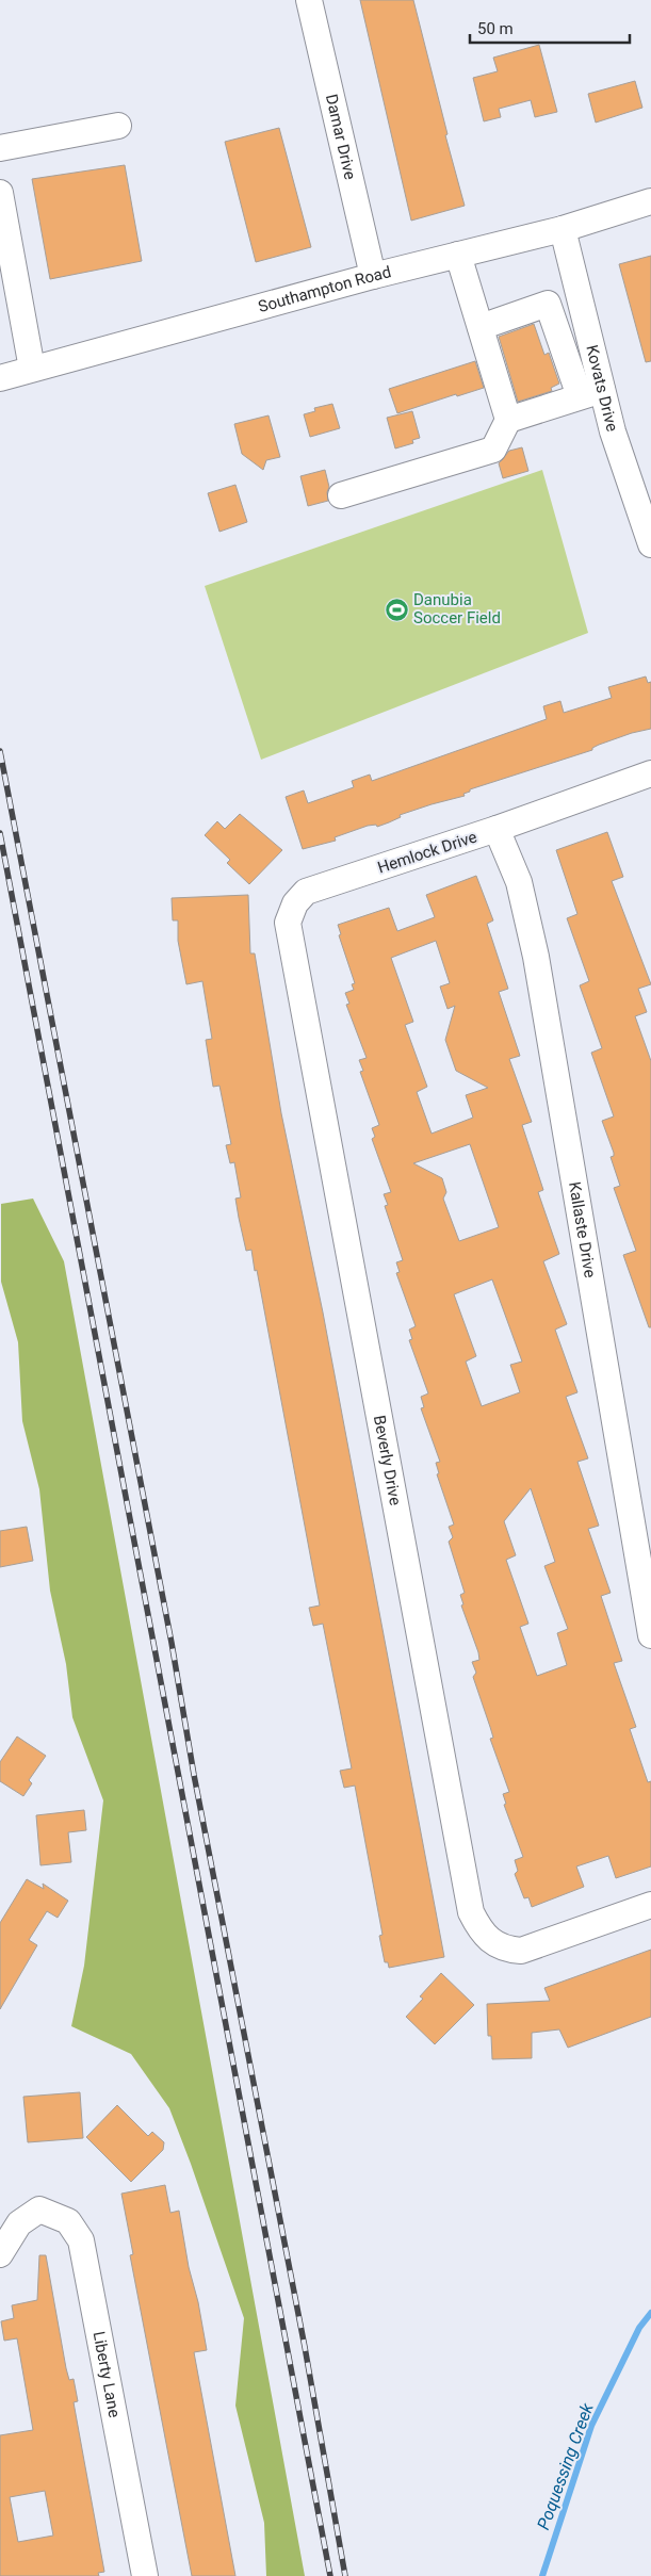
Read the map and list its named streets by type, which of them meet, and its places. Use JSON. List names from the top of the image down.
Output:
{
  "streets": {
    "street": [
      "Damar Drive",
      "Southampton Road",
      "Kovats Drive",
      "Hemlock Drive",
      "Kallaste Drive",
      "Beverly Drive",
      "Liberty Lane"
    ]
  },
  "crossings": [
    ["Damar Drive", "Southampton Road"],
    ["Southampton Road", "Kovats Drive"],
    ["Hemlock Drive", "Kallaste Drive"],
    ["Hemlock Drive", "Beverly Drive"]
  ],
  "water": ["Poquessing Creek"],
  "places": {
    "sports": ["Danubia Soccer Field"]
  },
  "scale_bar": "50 m"
}
